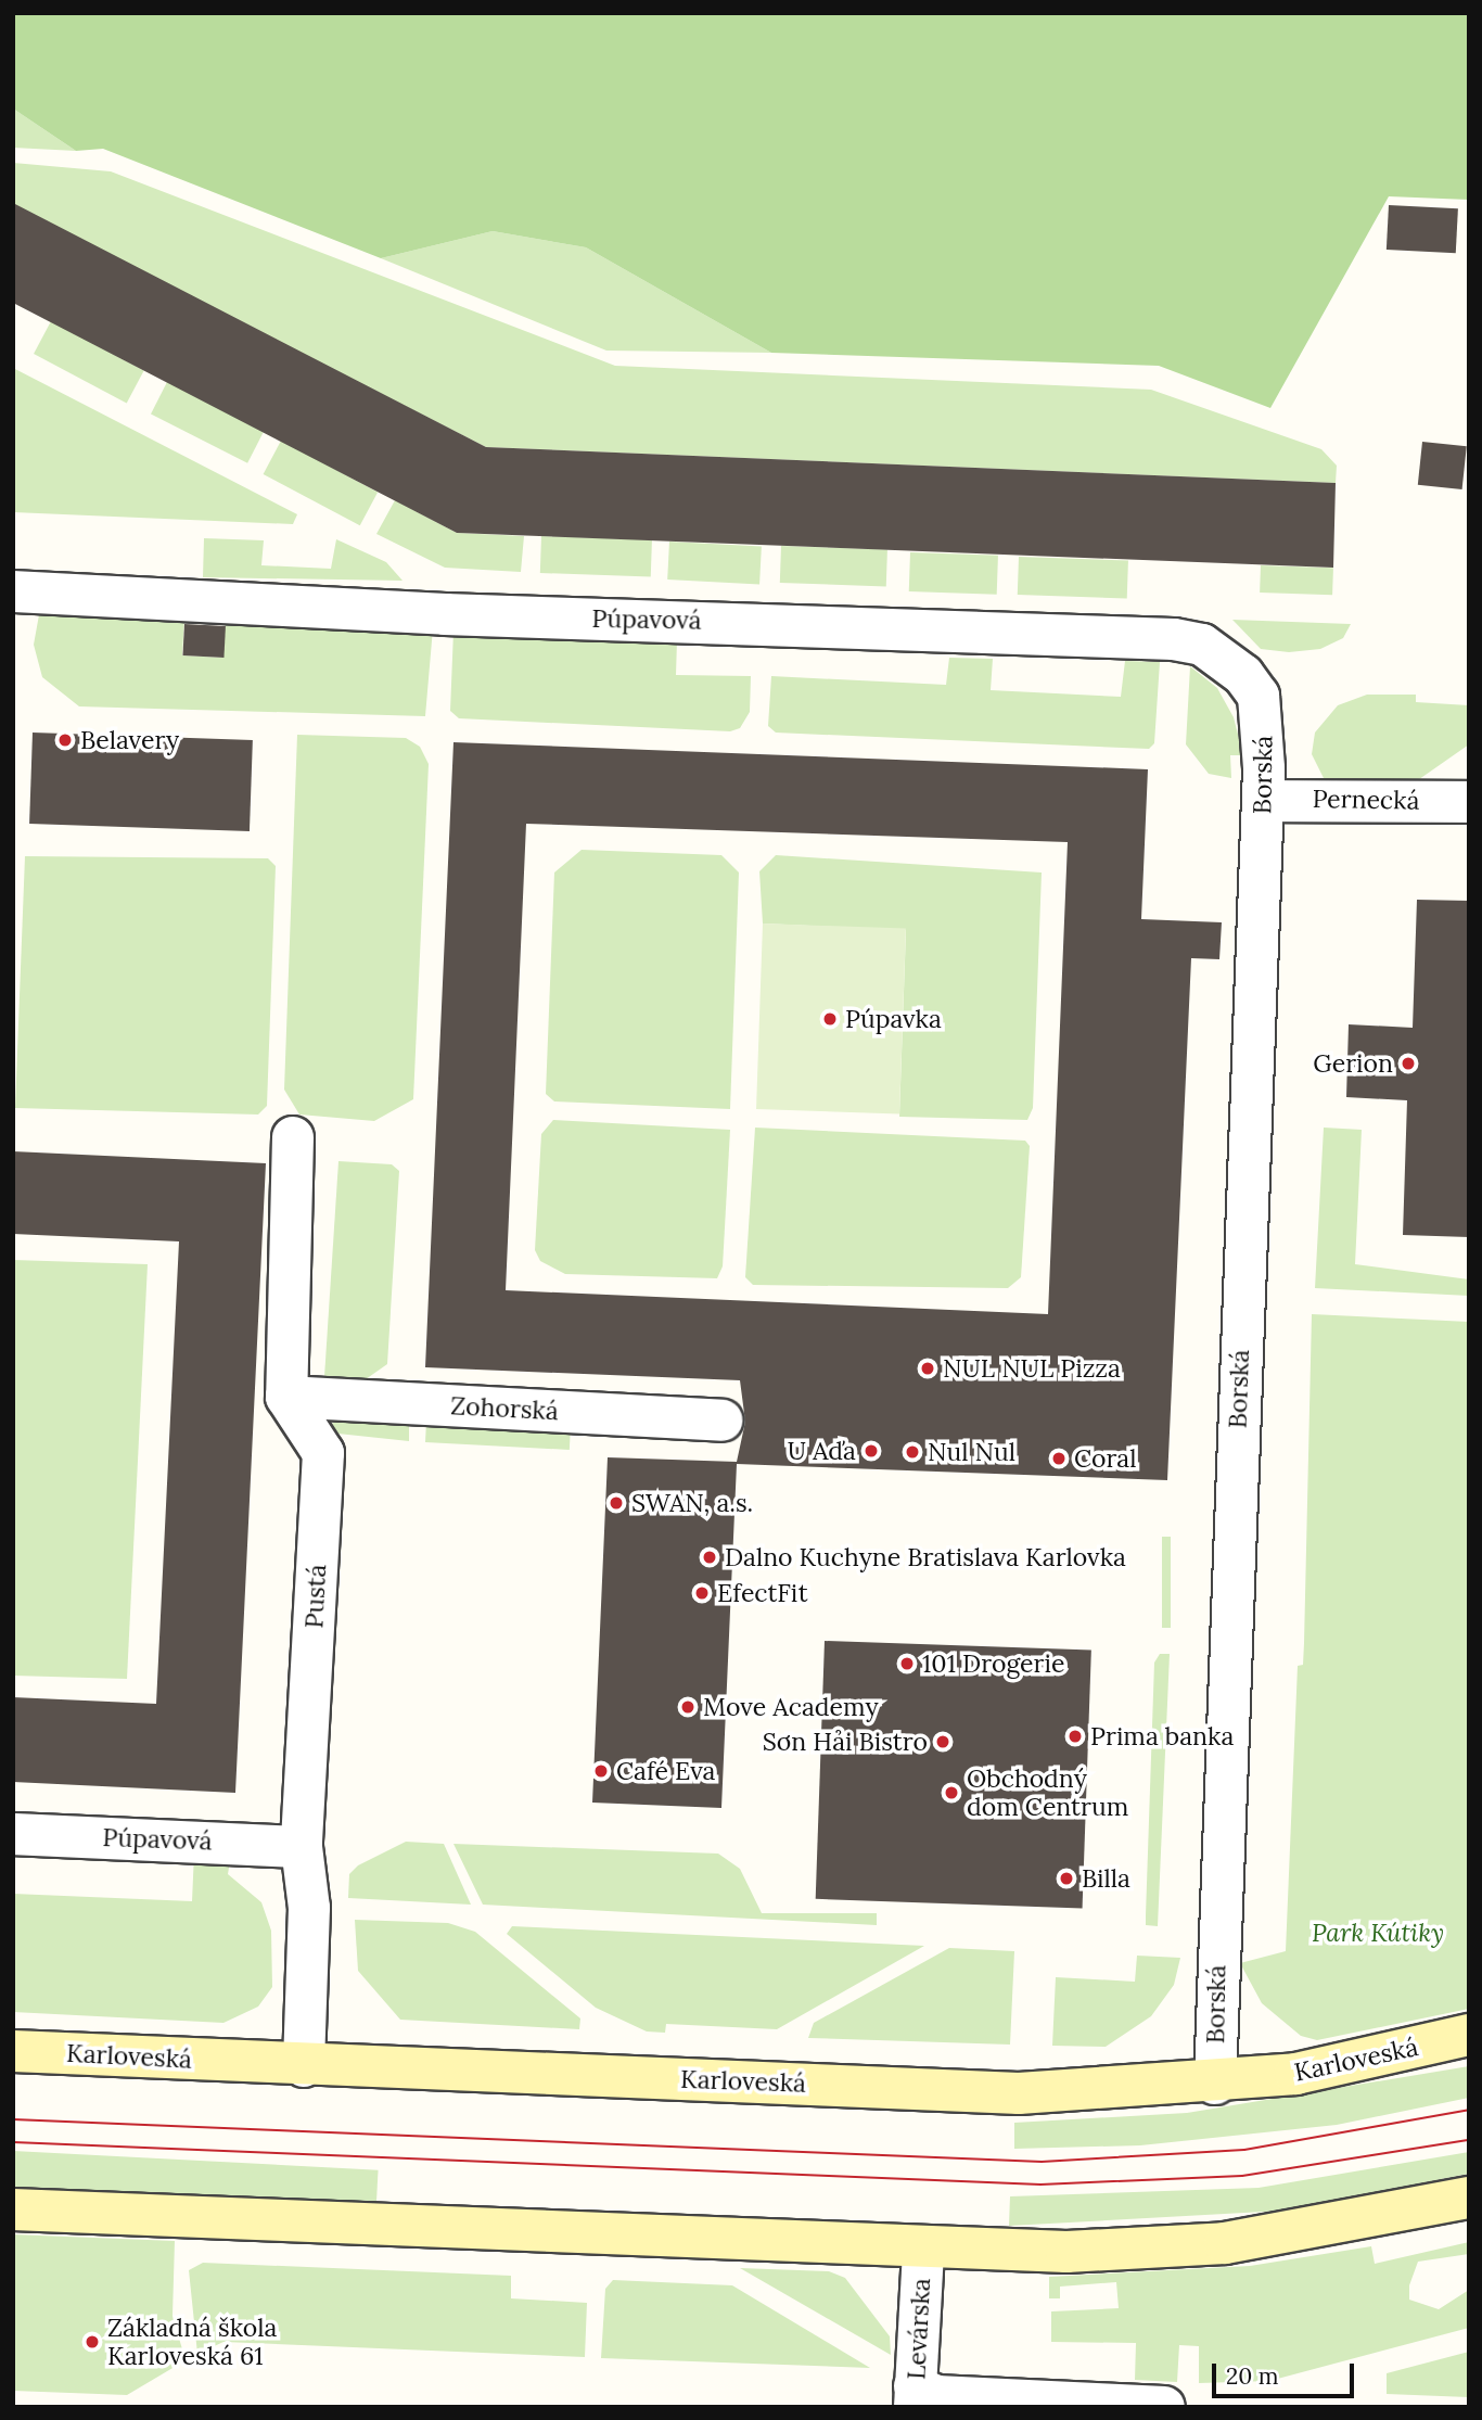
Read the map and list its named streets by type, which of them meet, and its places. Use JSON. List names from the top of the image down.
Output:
{
  "streets": {
    "main road": ["Karloveská"],
    "street": [
      "Púpavová",
      "Borská",
      "Pernecká",
      "Zohorská",
      "Pustá",
      "Levárska"
    ]
  },
  "crossings": [
    ["Púpavová", "Borská"],
    ["Púpavová", "Pustá"],
    ["Borská", "Pernecká"],
    ["Borská", "Karloveská"],
    ["Zohorská", "Pustá"],
    ["Pustá", "Karloveská"]
  ],
  "parks": ["Park Kútiky"],
  "places": [
    "Belavery",
    "Púpavka",
    "Gerion",
    "NUL NUL Pizza",
    "U Aďa",
    "Nul Nul",
    "Coral",
    "SWAN, a.s.",
    "Dalno Kuchyne Bratislava Karlovka",
    "EfectFit",
    "101 Drogerie",
    "Move Academy",
    "Prima banka",
    "Sơn Hải Bistro",
    "Café Eva",
    "Obchodný dom Centrum",
    "Billa",
    "Základná škola Karloveská 61"
  ],
  "scale_bar": "20 m"
}
